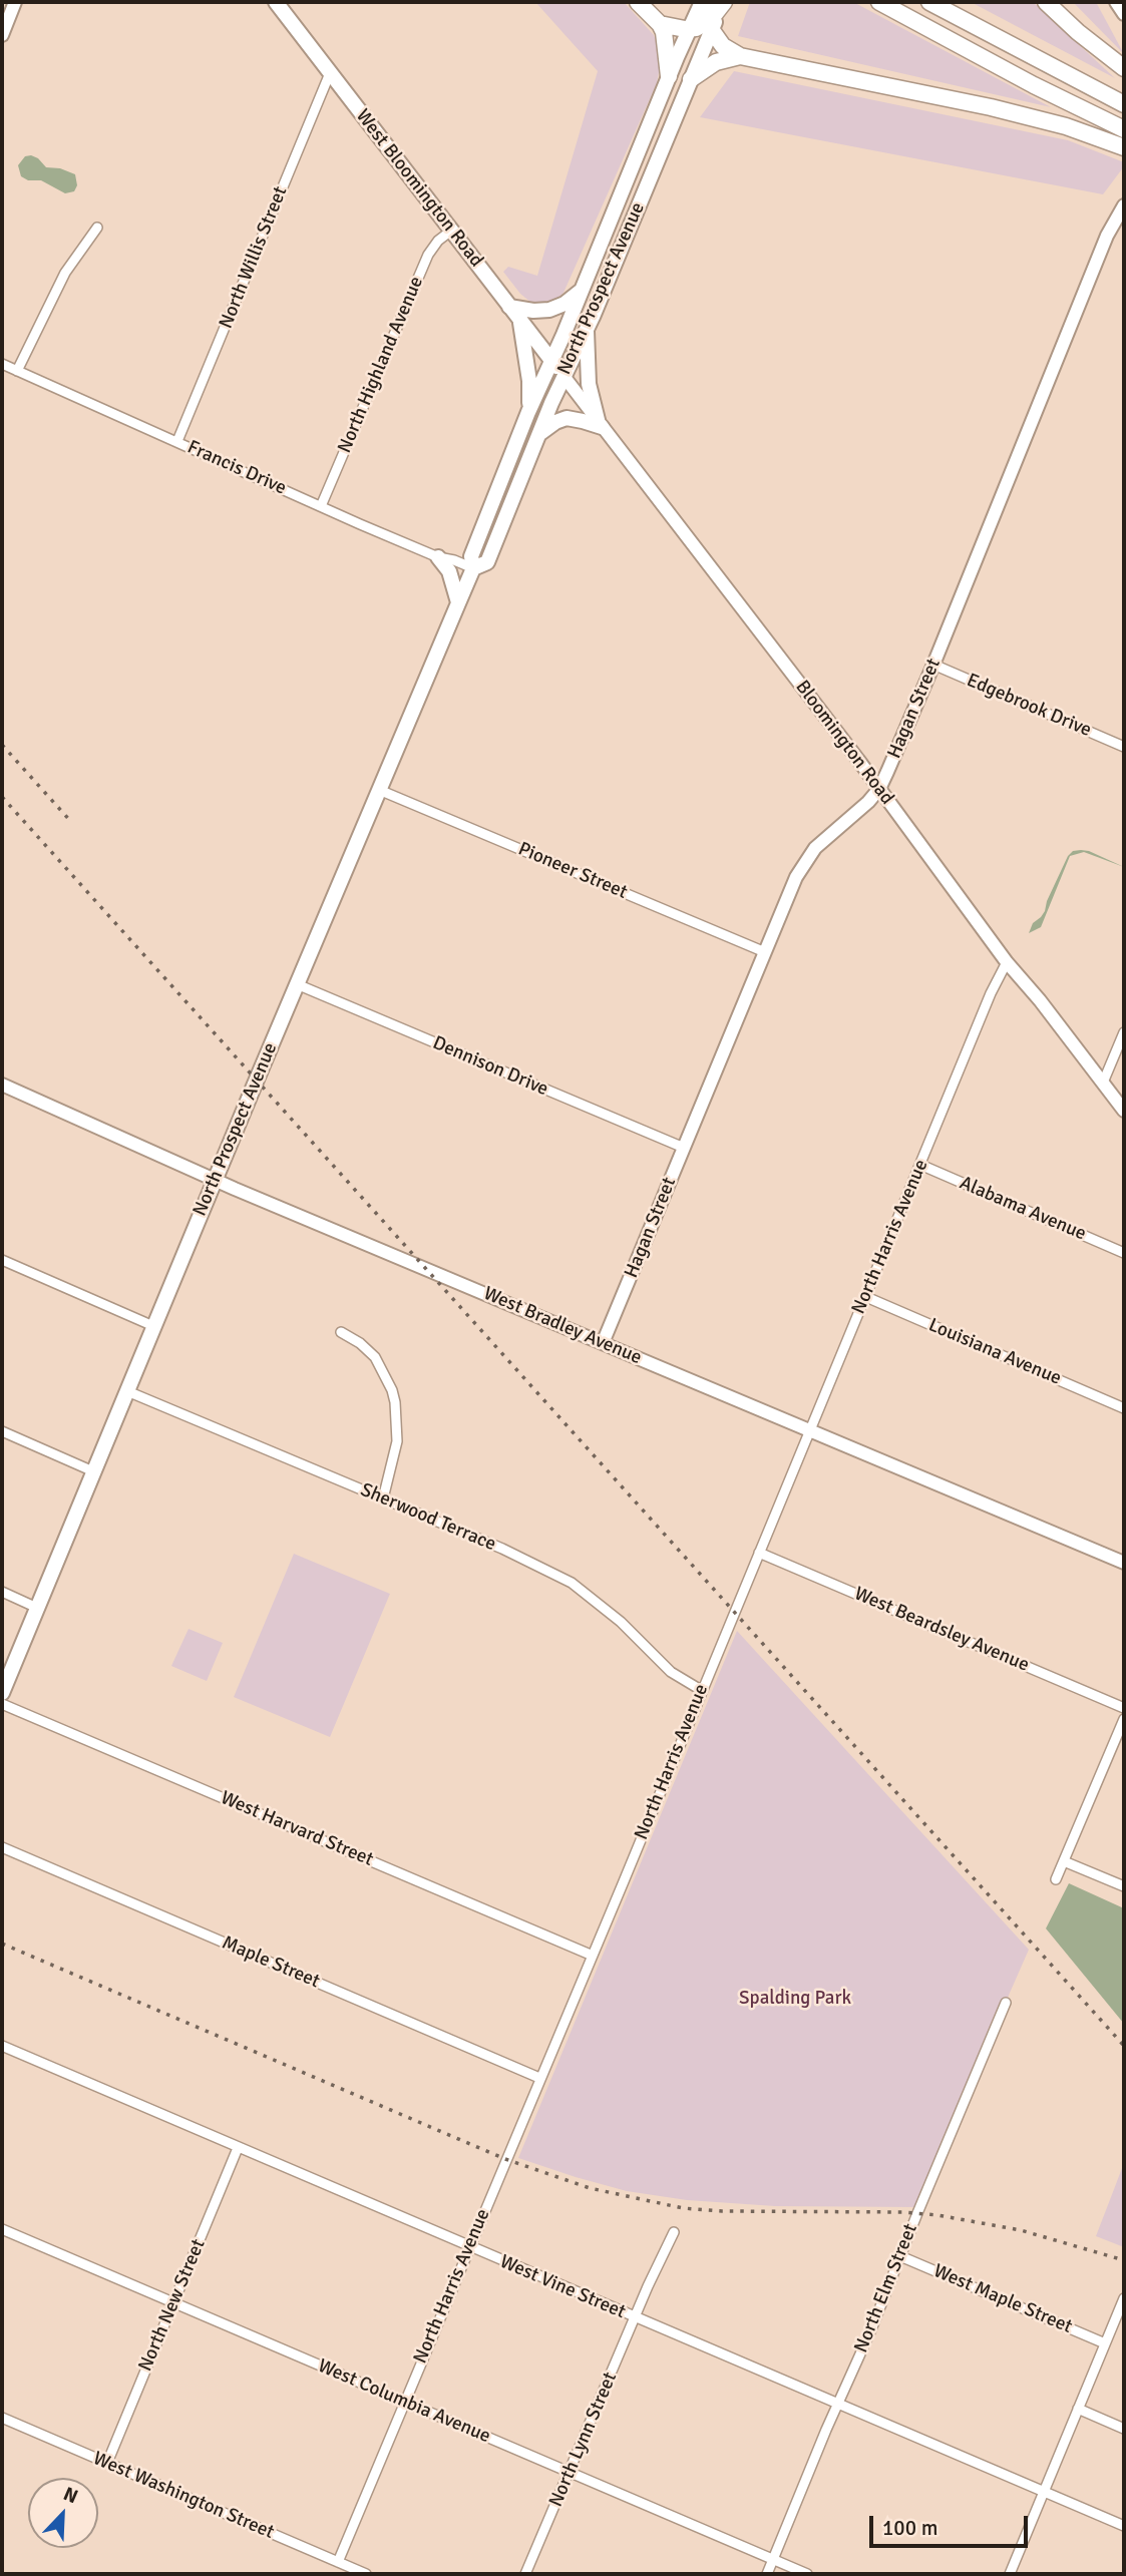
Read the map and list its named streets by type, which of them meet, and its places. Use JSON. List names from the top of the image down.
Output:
{
  "streets": {
    "main road": [
      "West Bloomington Road",
      "North Prospect Avenue",
      "Hagan Street",
      "Bloomington Road",
      "West Bradley Avenue"
    ],
    "street": [
      "North Willis Street",
      "North Highland Avenue",
      "Francis Drive",
      "Edgebrook Drive",
      "Pioneer Street",
      "Dennison Drive",
      "Alabama Avenue",
      "North Harris Avenue",
      "Louisiana Avenue",
      "Sherwood Terrace",
      "West Beardsley Avenue",
      "West Harvard Street",
      "Maple Street",
      "West Vine Street",
      "North Elm Street",
      "West Maple Street",
      "North New Street",
      "West Columbia Avenue",
      "North Lynn Street",
      "West Washington Street"
    ]
  },
  "crossings": [
    ["West Bloomington Road", "North Willis Street"],
    ["West Bloomington Road", "North Prospect Avenue"],
    ["West Bloomington Road", "North Highland Avenue"],
    ["West Bloomington Road", "Bloomington Road"],
    ["North Willis Street", "Francis Drive"],
    ["North Prospect Avenue", "Francis Drive"],
    ["North Prospect Avenue", "Bloomington Road"],
    ["North Prospect Avenue", "Pioneer Street"],
    ["North Prospect Avenue", "Dennison Drive"],
    ["North Prospect Avenue", "West Bradley Avenue"],
    ["North Prospect Avenue", "Sherwood Terrace"],
    ["North Highland Avenue", "Francis Drive"],
    ["Edgebrook Drive", "Hagan Street"],
    ["Hagan Street", "Bloomington Road"],
    ["Hagan Street", "Pioneer Street"],
    ["Hagan Street", "Dennison Drive"],
    ["Hagan Street", "West Bradley Avenue"],
    ["Bloomington Road", "North Harris Avenue"],
    ["Alabama Avenue", "North Harris Avenue"],
    ["North Harris Avenue", "West Bradley Avenue"],
    ["North Harris Avenue", "Louisiana Avenue"],
    ["North Harris Avenue", "Sherwood Terrace"],
    ["North Harris Avenue", "West Beardsley Avenue"],
    ["North Harris Avenue", "West Harvard Street"],
    ["North Harris Avenue", "Maple Street"],
    ["North Harris Avenue", "West Vine Street"],
    ["North Harris Avenue", "West Columbia Avenue"],
    ["North Harris Avenue", "West Washington Street"],
    ["West Vine Street", "North Elm Street"],
    ["West Vine Street", "North New Street"],
    ["West Vine Street", "North Lynn Street"],
    ["North Elm Street", "West Maple Street"],
    ["North Elm Street", "West Columbia Avenue"],
    ["North New Street", "West Columbia Avenue"],
    ["North New Street", "West Washington Street"],
    ["West Columbia Avenue", "North Lynn Street"]
  ],
  "parks": ["Spalding Park"],
  "scale_bar": "100 m",
  "north": "top right"
}
